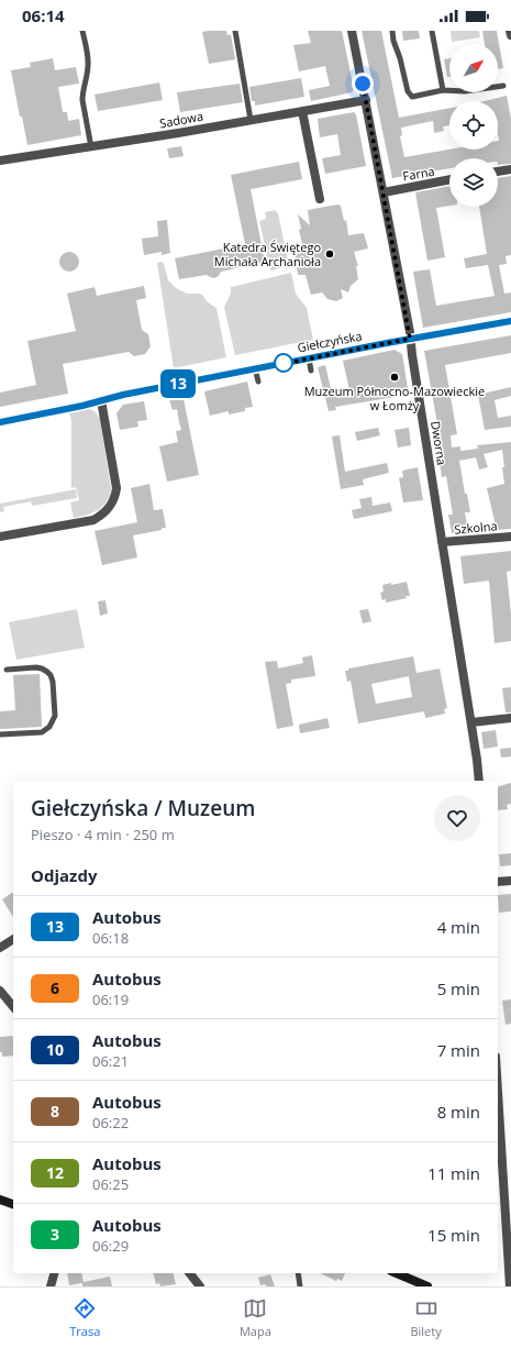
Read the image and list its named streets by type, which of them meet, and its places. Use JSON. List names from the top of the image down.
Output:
{
  "streets": {
    "street": [
      "Sadowa",
      "Farna",
      "Giełczyńska",
      "Dworna",
      "Szkolna"
    ]
  },
  "crossings": [
    ["Sadowa", "Dworna"],
    ["Farna", "Dworna"],
    ["Giełczyńska", "Dworna"],
    ["Dworna", "Szkolna"]
  ],
  "places": ["Katedra Świętego Michała Archanioła", "Muzeum Północno-Mazowieckie w Łomży"],
  "lines": ["bus line 13"],
  "north": "top right",
  "page": {
    "status": "06:14",
    "on_map": "13",
    "heading": [
      ["Giełczyńska / Muzeum", "Pieszo · 4 min · 250 m"],
      "Odjazdy"
    ],
    "list": [
      {
        "mark": "13",
        "name": "Autobus",
        "note": "06:18",
        "value": "4 min"
      },
      {
        "mark": "6",
        "name": "Autobus",
        "note": "06:19",
        "value": "5 min"
      },
      {
        "mark": "10",
        "name": "Autobus",
        "note": "06:21",
        "value": "7 min"
      },
      {
        "mark": "8",
        "name": "Autobus",
        "note": "06:22",
        "value": "8 min"
      },
      {
        "mark": "12",
        "name": "Autobus",
        "note": "06:25",
        "value": "11 min"
      },
      {
        "mark": "3",
        "name": "Autobus",
        "note": "06:29",
        "value": "15 min"
      }
    ],
    "tabs": ["Trasa", "Mapa", "Bilety"]
  }
}
